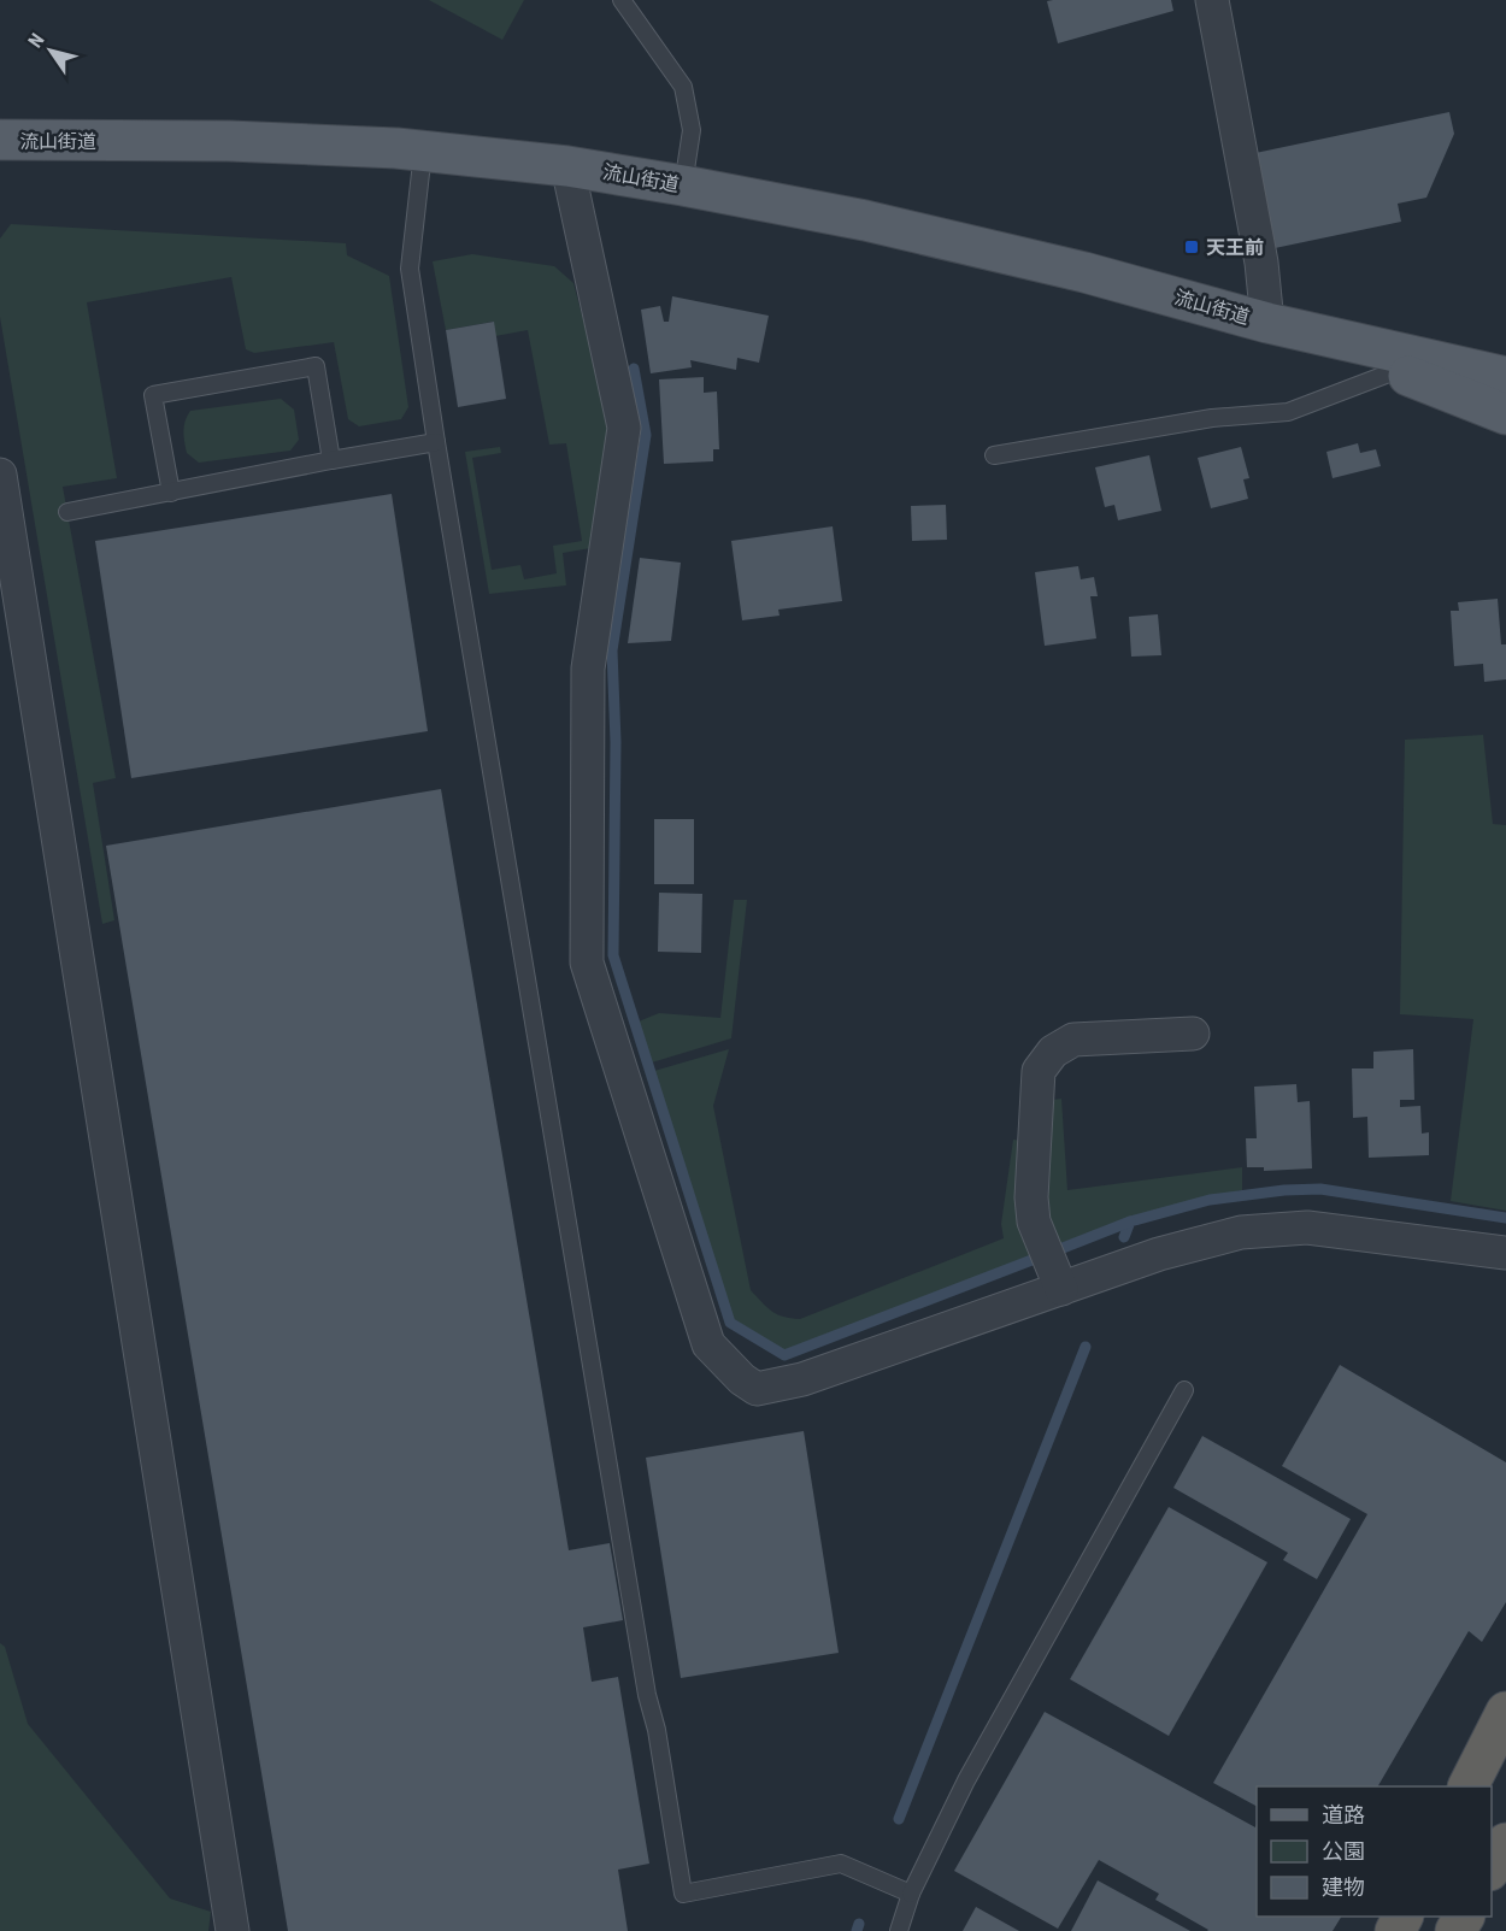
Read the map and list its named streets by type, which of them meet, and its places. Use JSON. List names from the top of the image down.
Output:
{
  "streets": {
    "main road": ["流山街道"]
  },
  "places": {
    "transit": ["天王前"]
  },
  "legend": ["道路", "公園", "建物"],
  "north": "top left"
}
